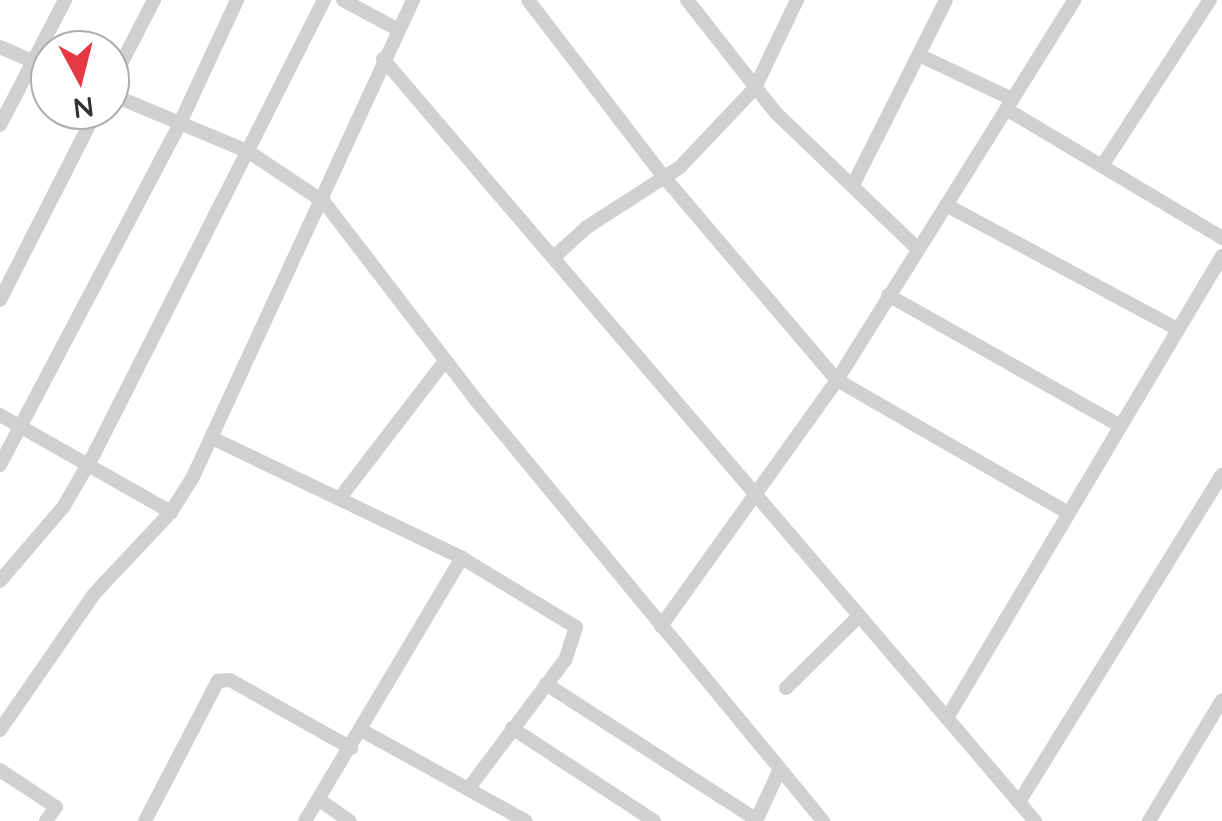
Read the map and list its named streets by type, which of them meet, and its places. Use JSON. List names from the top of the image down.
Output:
{
  "north": "bottom"
}
